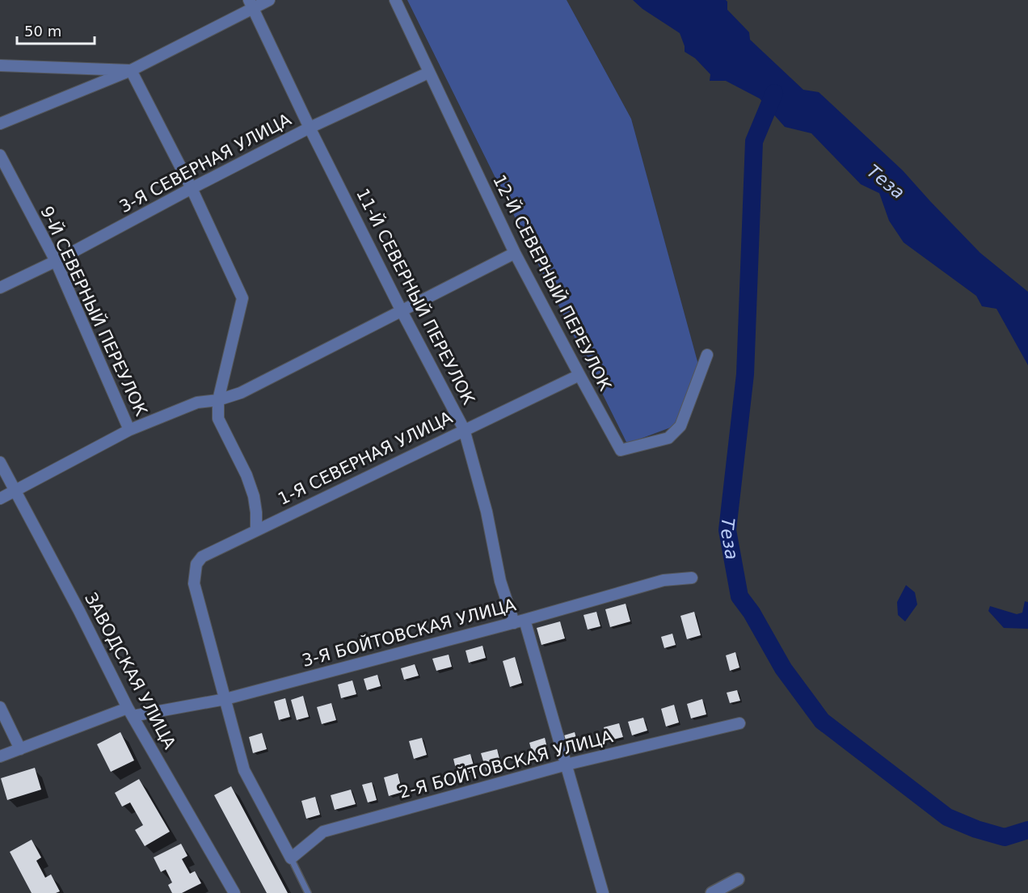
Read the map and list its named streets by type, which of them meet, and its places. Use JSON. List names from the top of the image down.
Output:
{
  "streets": {
    "street": [
      "3-Я СЕВЕРНАЯ УЛИЦА",
      "12-Й СЕВЕРНЫЙ ПЕРЕУЛОК",
      "11-Й СЕВЕРНЫЙ ПЕРЕУЛОК",
      "9-Й СЕВЕРНЫЙ ПЕРЕУЛОК",
      "1-Я СЕВЕРНАЯ УЛИЦА",
      "3-Я БОЙТОВСКАЯ УЛИЦА",
      "ЗАВОДСКАЯ УЛИЦА",
      "2-Я БОЙТОВСКАЯ УЛИЦА"
    ]
  },
  "crossings": [
    ["3-Я СЕВЕРНАЯ УЛИЦА", "12-Й СЕВЕРНЫЙ ПЕРЕУЛОК"],
    ["3-Я СЕВЕРНАЯ УЛИЦА", "11-Й СЕВЕРНЫЙ ПЕРЕУЛОК"],
    ["3-Я СЕВЕРНАЯ УЛИЦА", "9-Й СЕВЕРНЫЙ ПЕРЕУЛОК"],
    ["12-Й СЕВЕРНЫЙ ПЕРЕУЛОК", "1-Я СЕВЕРНАЯ УЛИЦА"],
    ["11-Й СЕВЕРНЫЙ ПЕРЕУЛОК", "1-Я СЕВЕРНАЯ УЛИЦА"],
    ["11-Й СЕВЕРНЫЙ ПЕРЕУЛОК", "3-Я БОЙТОВСКАЯ УЛИЦА"],
    ["11-Й СЕВЕРНЫЙ ПЕРЕУЛОК", "2-Я БОЙТОВСКАЯ УЛИЦА"],
    ["1-Я СЕВЕРНАЯ УЛИЦА", "3-Я БОЙТОВСКАЯ УЛИЦА"],
    ["3-Я БОЙТОВСКАЯ УЛИЦА", "ЗАВОДСКАЯ УЛИЦА"]
  ],
  "water": ["Теза"],
  "scale_bar": "50 m"
}
